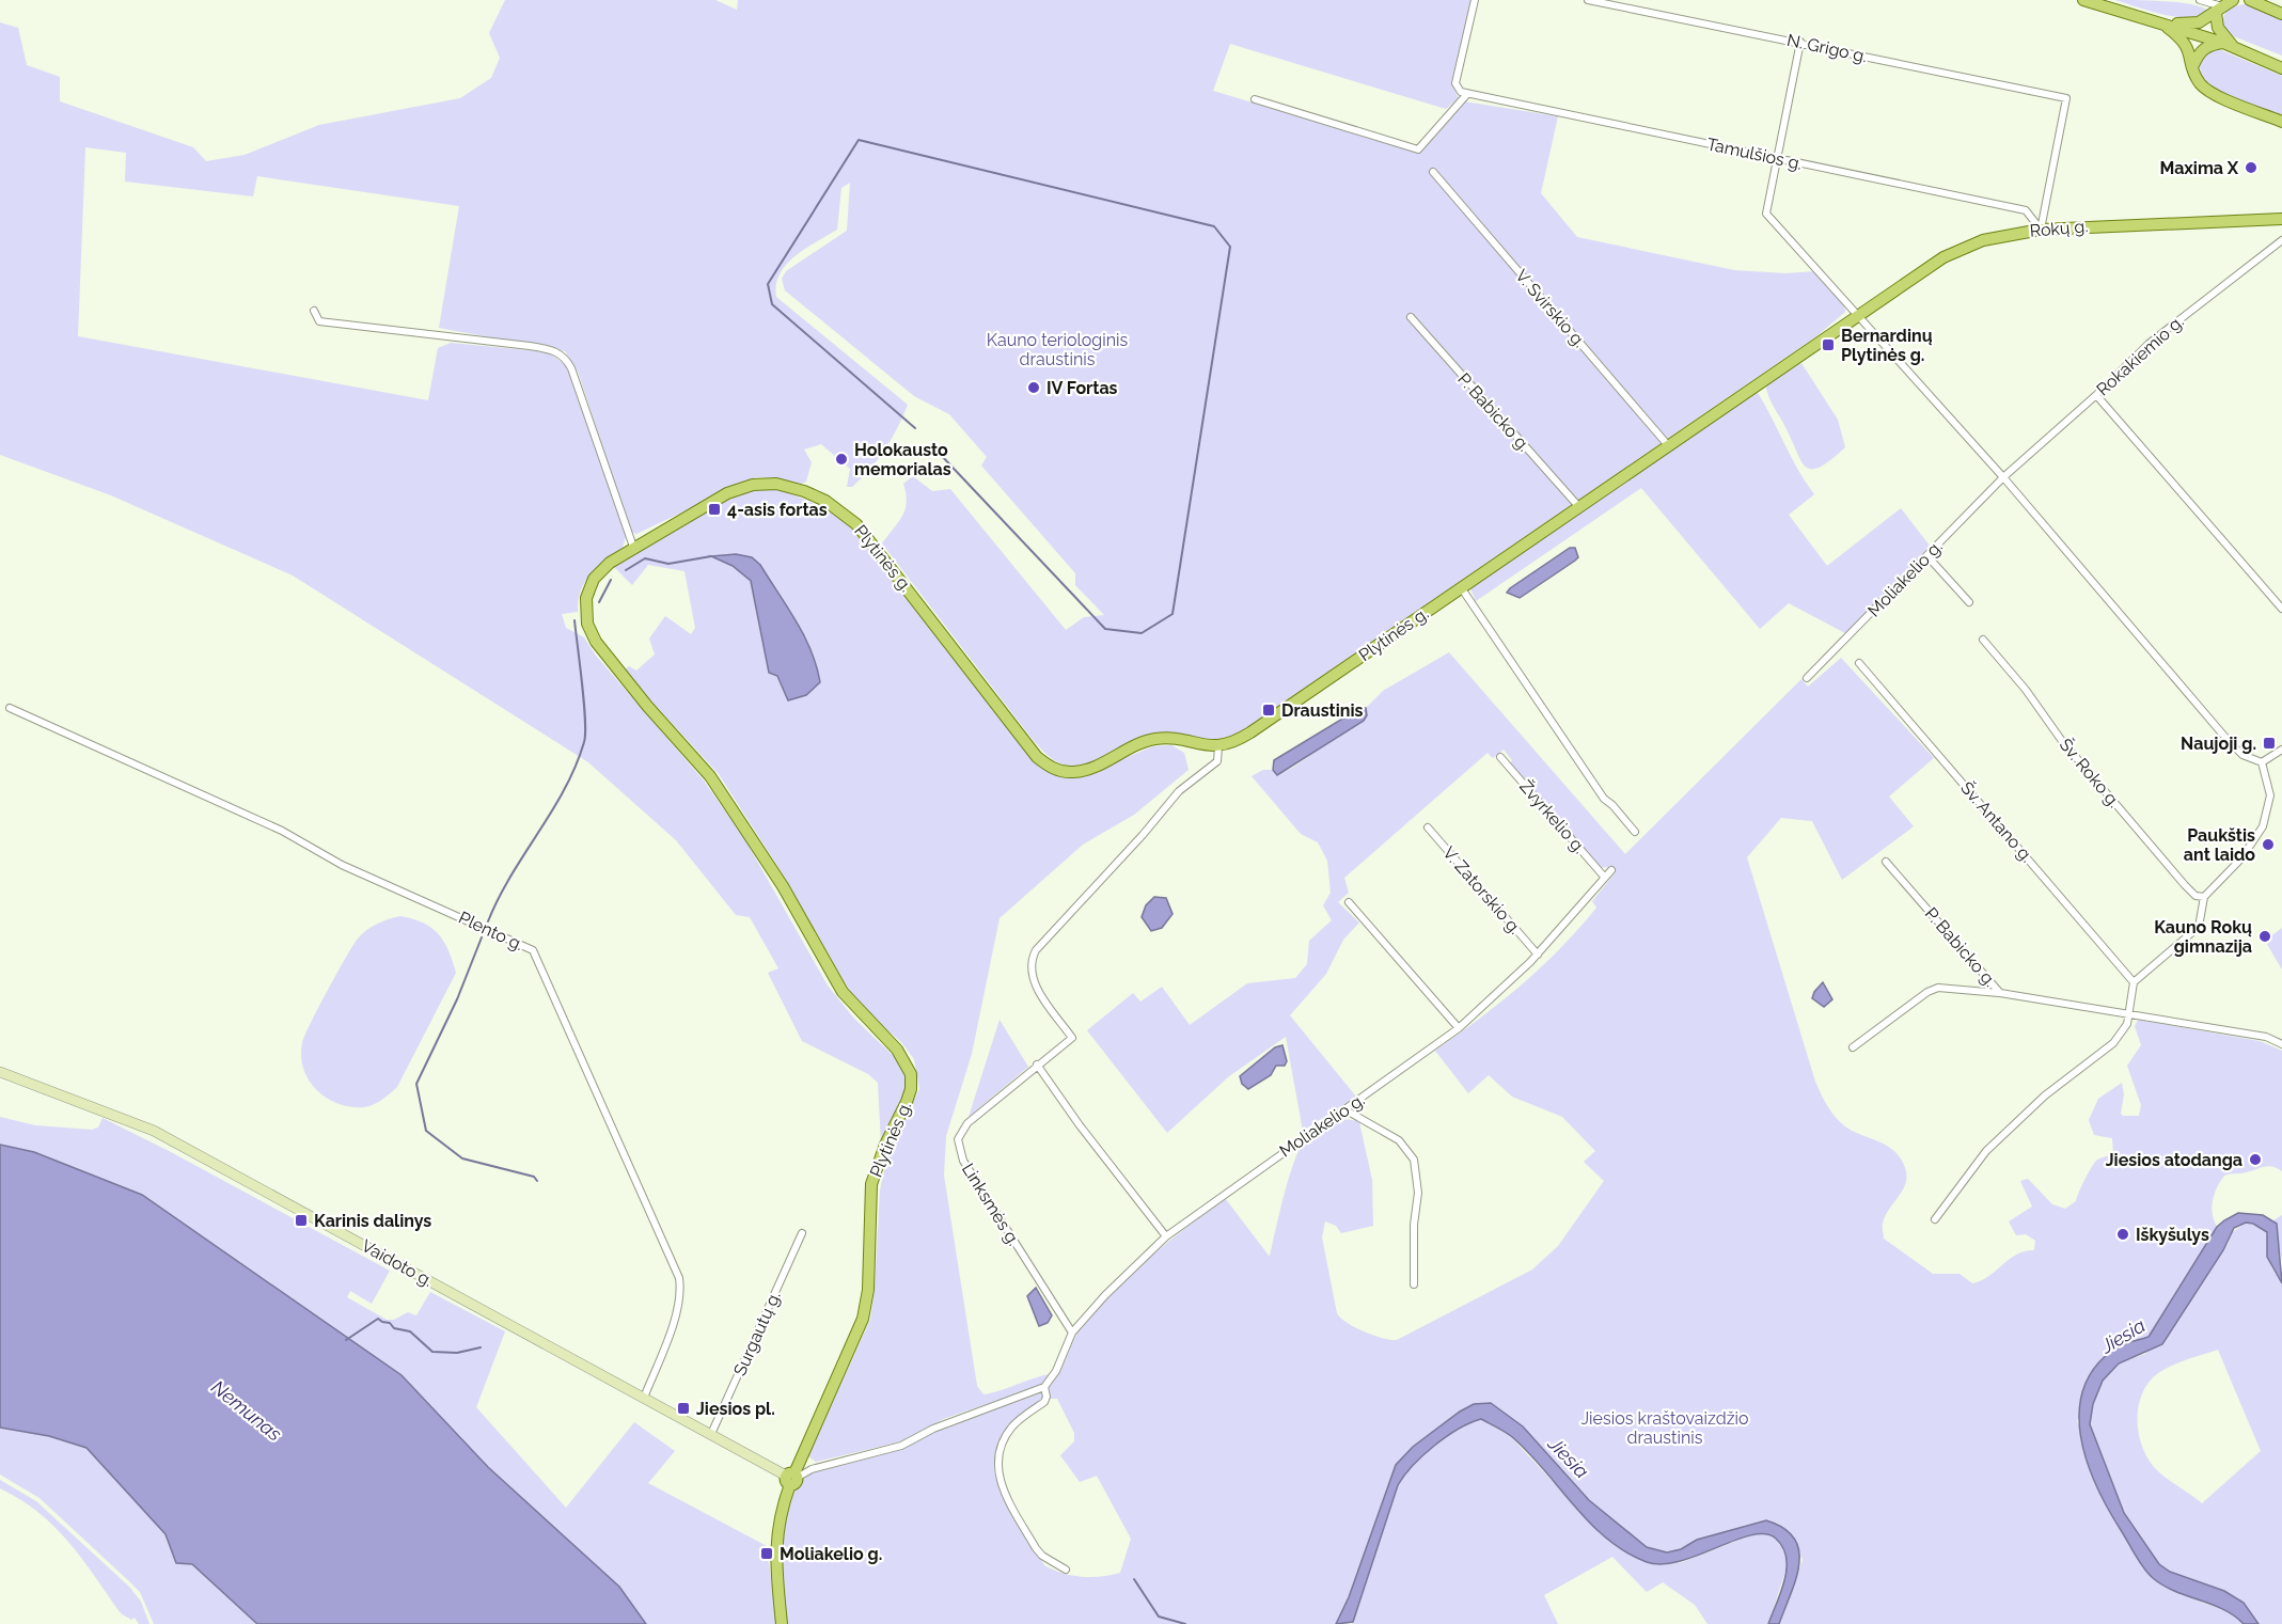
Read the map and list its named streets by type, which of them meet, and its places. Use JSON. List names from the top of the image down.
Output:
{
  "streets": {
    "main road": ["Rokų g.", "Plytinės g.", "Vaidoto g."],
    "street": [
      "N. Grigo g.",
      "Tamulšios g.",
      "V. Svirskio g.",
      "Rokakiemio g.",
      "P. Babicko g.",
      "Moliakelio g.",
      "Šv. Roko g.",
      "Žvyrkelio g.",
      "Šv. Antano g.",
      "V. Zatorskio g.",
      "Plento g.",
      "Linksmės g.",
      "Surgautų g."
    ]
  },
  "crossings": [
    ["N. Grigo g.", "Tamulšios g."],
    ["N. Grigo g.", "Rokų g."],
    ["Tamulšios g.", "Rokų g."],
    ["Rokų g.", "Plytinės g."],
    ["V. Svirskio g.", "Plytinės g."],
    ["Rokakiemio g.", "Moliakelio g."],
    ["P. Babicko g.", "Plytinės g."],
    ["Plytinės g.", "Linksmės g."],
    ["Plytinės g.", "Vaidoto g."],
    ["Moliakelio g.", "Žvyrkelio g."],
    ["Moliakelio g.", "V. Zatorskio g."],
    ["Moliakelio g.", "Linksmės g."],
    ["Plento g.", "Vaidoto g."],
    ["Vaidoto g.", "Surgautų g."]
  ],
  "water": ["Jiesia", "Nemunas"],
  "parks": ["Kauno teriologinis draustinis", "Jiesios kraštovaizdžio draustinis"],
  "places": {
    "other": [
      "Maxima X",
      "IV Fortas",
      "Holokausto memorialas",
      "Paukštis ant laido",
      "Kauno Rokų gimnazija",
      "Jiesios atodanga",
      "Iškyšulys"
    ],
    "transit": [
      "Bernardinų Plytinės g.",
      "4-asis fortas",
      "Draustinis",
      "Naujoji g.",
      "Karinis dalinys",
      "Jiesios pl.",
      "Moliakelio g."
    ]
  }
}
